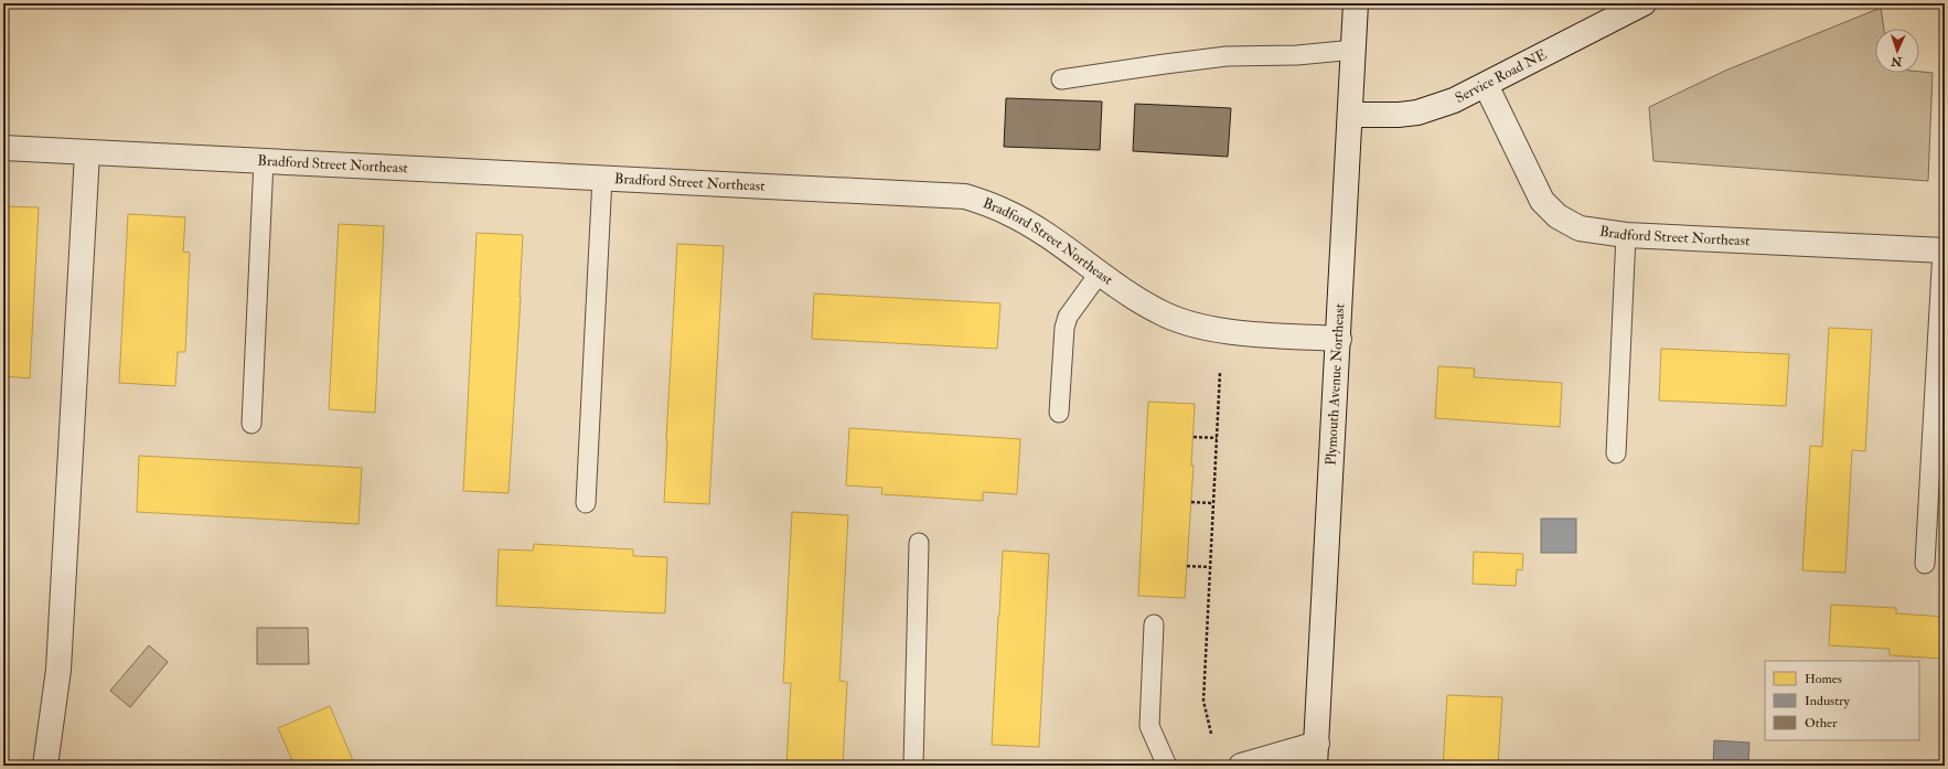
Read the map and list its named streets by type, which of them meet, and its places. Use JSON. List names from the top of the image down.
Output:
{
  "streets": {
    "street": ["Service Road NE", "Bradford Street Northeast", "Plymouth Avenue Northeast"]
  },
  "crossings": [
    ["Service Road NE", "Bradford Street Northeast"],
    ["Service Road NE", "Plymouth Avenue Northeast"],
    ["Bradford Street Northeast", "Plymouth Avenue Northeast"]
  ],
  "legend": ["Homes", "Industry", "Other"],
  "north": "bottom"
}
